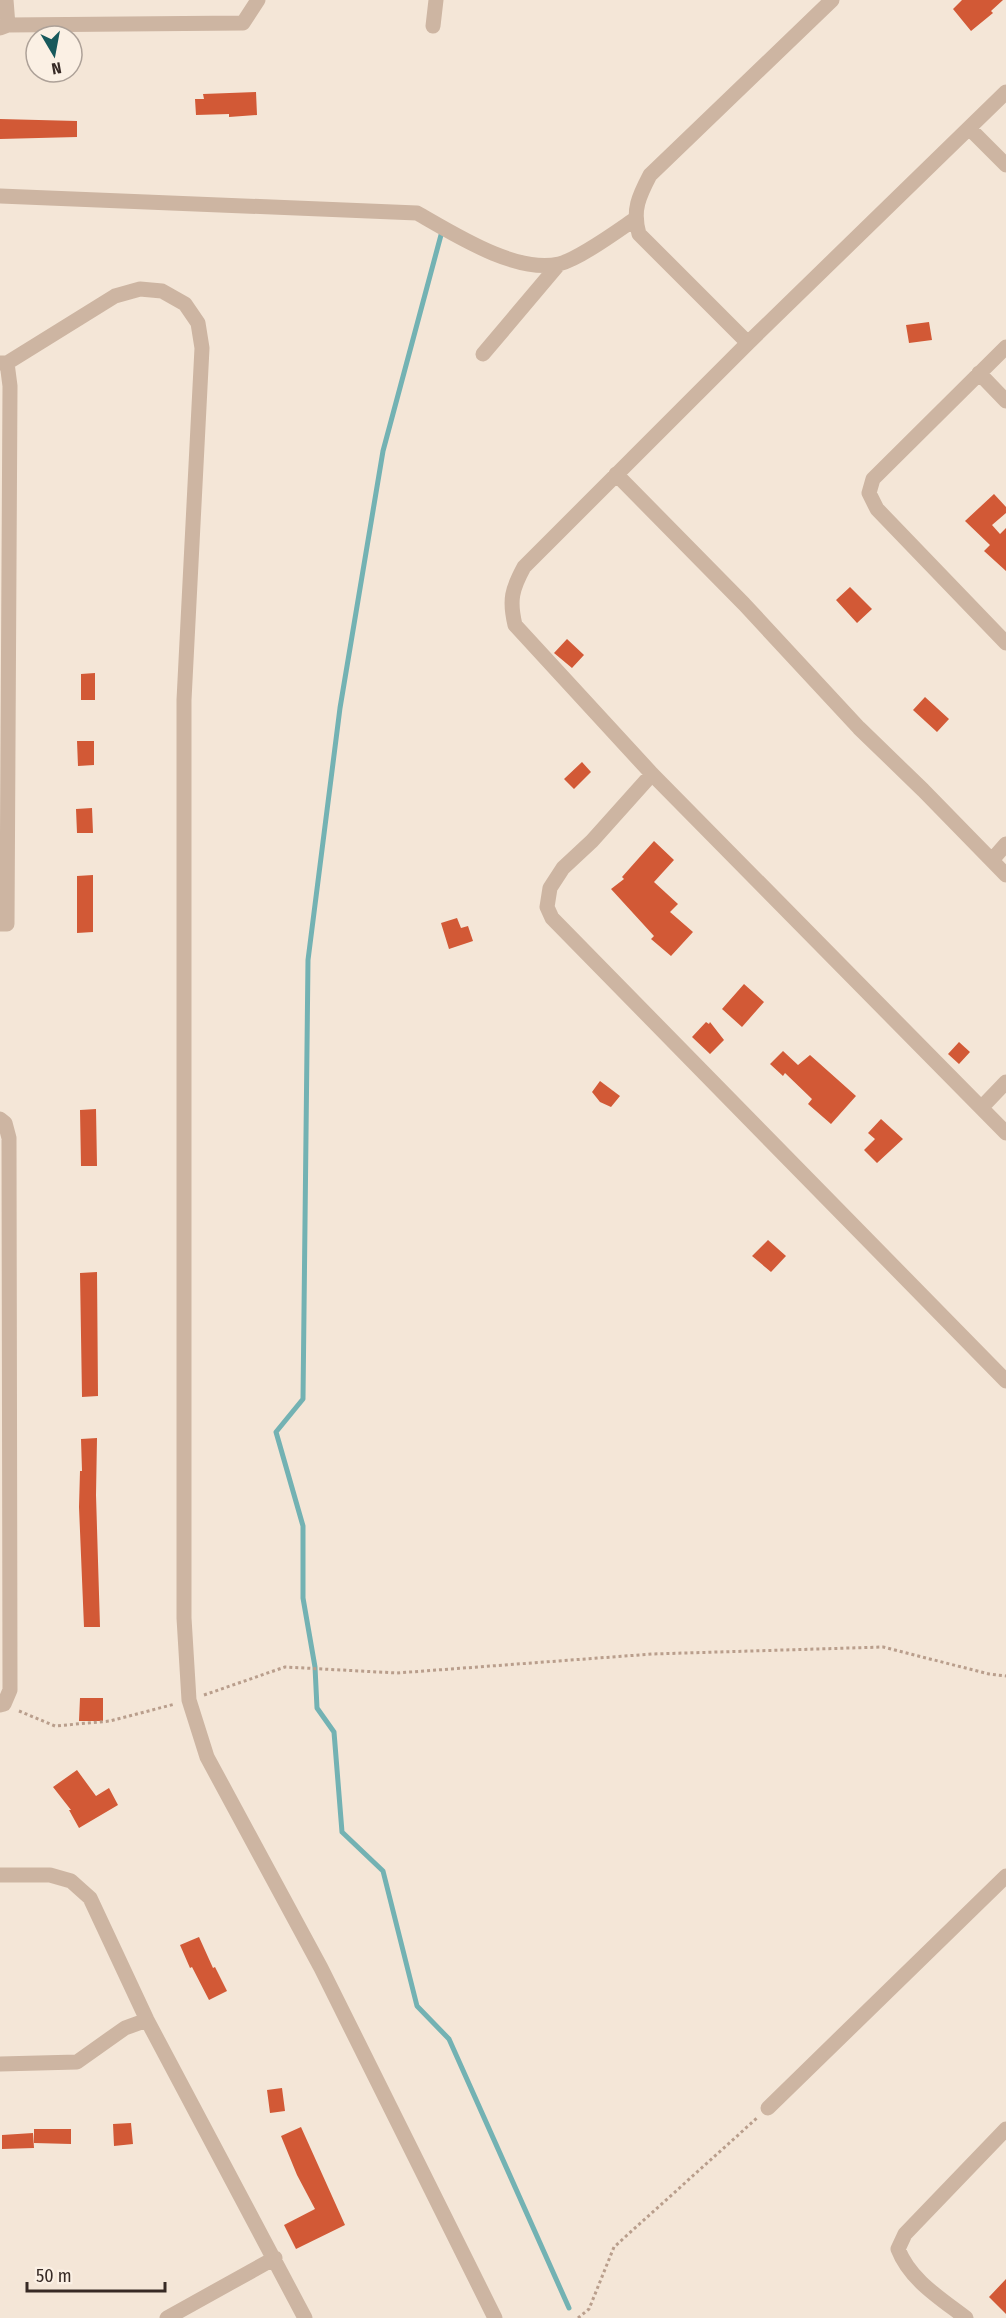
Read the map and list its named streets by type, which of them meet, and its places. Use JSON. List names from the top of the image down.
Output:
{
  "scale_bar": "50 m",
  "north": "bottom"
}
